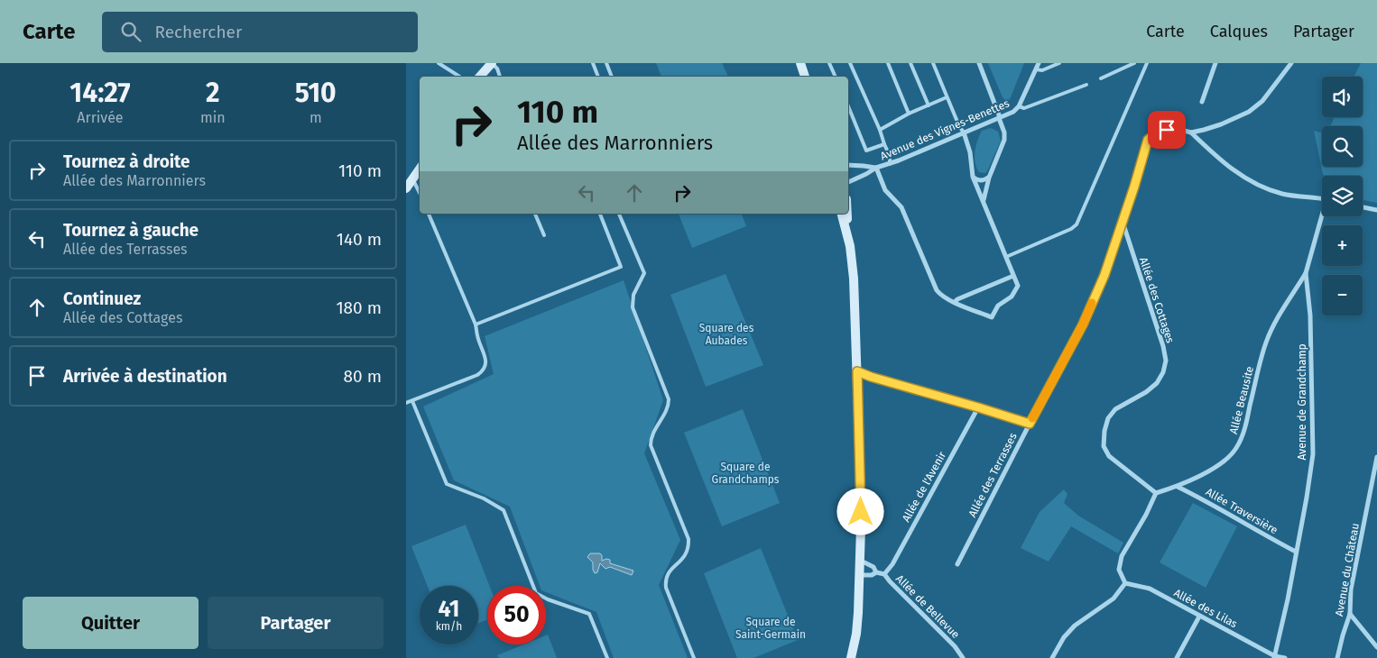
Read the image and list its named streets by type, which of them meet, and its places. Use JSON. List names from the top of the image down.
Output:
{
  "streets": {
    "street": [
      "Avenue des Vignes-Benettes",
      "Allée des Cottages",
      "Allée Beausite",
      "Avenue de Grandchamp",
      "Allée des Terrasses",
      "Allée de l'Avenir",
      "Allée Traversière",
      "Avenue du Château",
      "Allée de Bellevue",
      "Allée des Lilas"
    ]
  },
  "crossings": [
    ["Allée des Cottages", "Allée Beausite"],
    ["Allée des Cottages", "Allée des Terrasses"],
    ["Allée Beausite", "Avenue de Grandchamp"],
    ["Allée Beausite", "Allée Traversière"],
    ["Avenue de Grandchamp", "Allée Traversière"],
    ["Avenue de Grandchamp", "Allée des Lilas"],
    ["Allée de l'Avenir", "Allée de Bellevue"]
  ],
  "parks": ["Square des Aubades", "Square de Grandchamps", "Square de Saint-Germain"],
  "page": {
    "header": "Carte",
    "search": "Rechercher",
    "nav": ["Carte", "Calques", "Partager"],
    "eta": [
      "14:27",
      "Arrivée",
      "2",
      "min",
      "510",
      "m"
    ],
    "map_buttons": ["+", "−"],
    "turn": ["110 m", "Allée des Marronniers"],
    "list": [
      {
        "name": "Tournez à droite",
        "note": "Allée des Marronniers",
        "value": "110 m"
      },
      {
        "name": "Tournez à gauche",
        "note": "Allée des Terrasses",
        "value": "140 m"
      },
      {
        "name": "Continuez",
        "note": "Allée des Cottages",
        "value": "180 m"
      },
      {
        "name": "Arrivée à destination",
        "value": "80 m"
      }
    ],
    "speed": "41 km/h",
    "limit": "50",
    "buttons": ["Quitter", "Partager"]
  }
}
